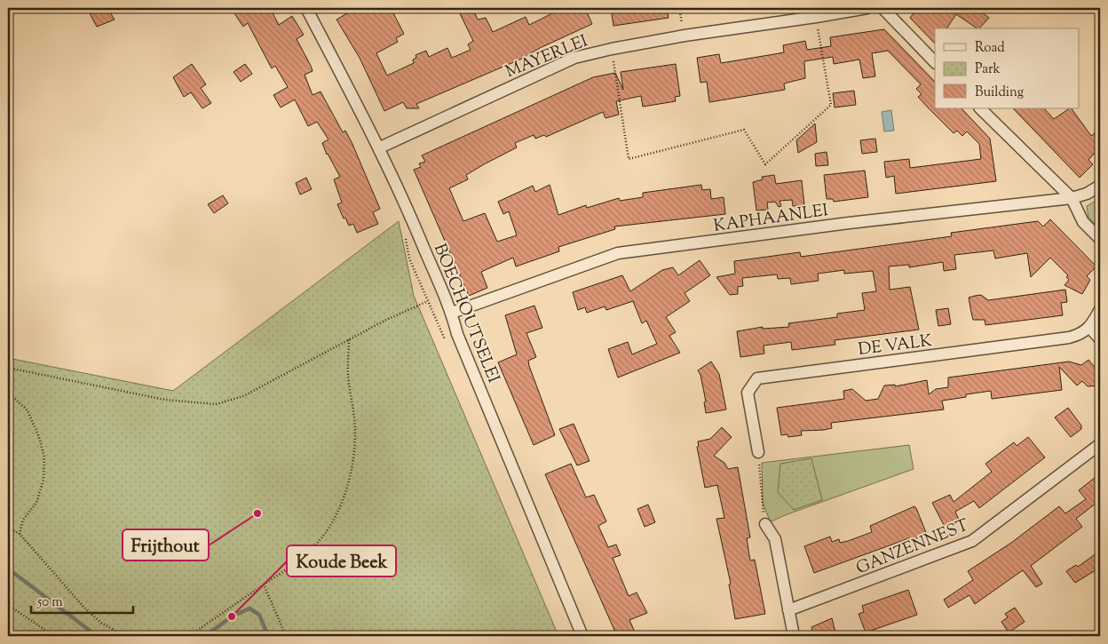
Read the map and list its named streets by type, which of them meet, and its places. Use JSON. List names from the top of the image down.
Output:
{
  "streets": {
    "street": [
      "MAYERLEI",
      "KAPHAANLEI",
      "BOECHOUTSELEI",
      "DE VALK",
      "GANZENNEST"
    ]
  },
  "crossings": [
    ["MAYERLEI", "BOECHOUTSELEI"],
    ["KAPHAANLEI", "BOECHOUTSELEI"]
  ],
  "places": ["Frijthout", "Koude Beek"],
  "legend": ["Road", "Park", "Building"],
  "scale_bar": "50 m"
}
